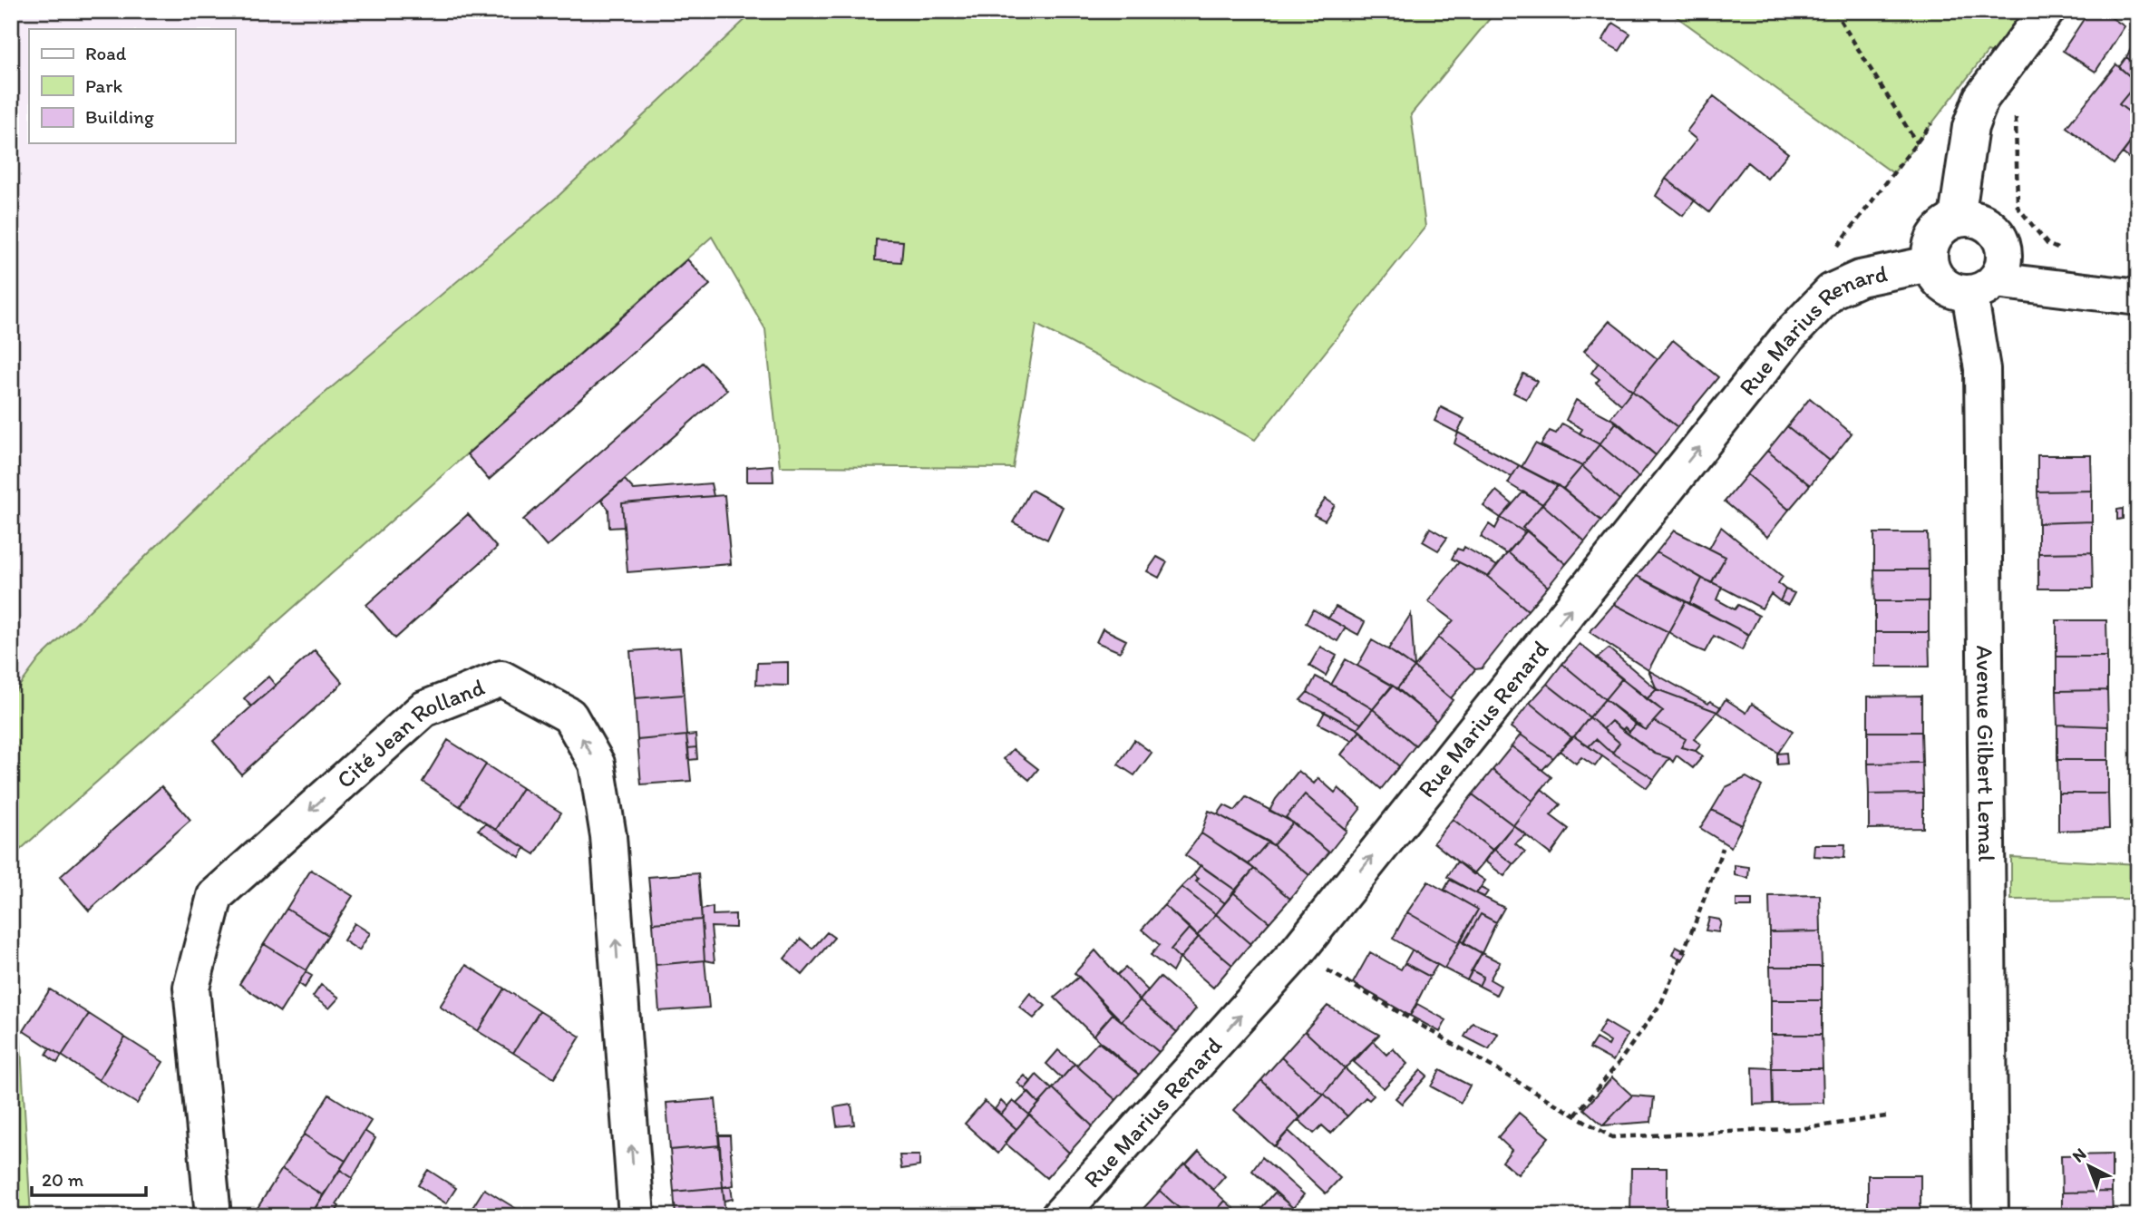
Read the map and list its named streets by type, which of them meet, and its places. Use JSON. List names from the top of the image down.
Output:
{
  "streets": {
    "street": ["Rue Marius Renard", "Cité Jean Rolland", "Avenue Gilbert Lemal"]
  },
  "crossings": [
    ["Rue Marius Renard", "Avenue Gilbert Lemal"]
  ],
  "one_way": ["Rue Marius Renard"],
  "legend": ["Road", "Park", "Building"],
  "scale_bar": "20 m",
  "north": "top left"
}
